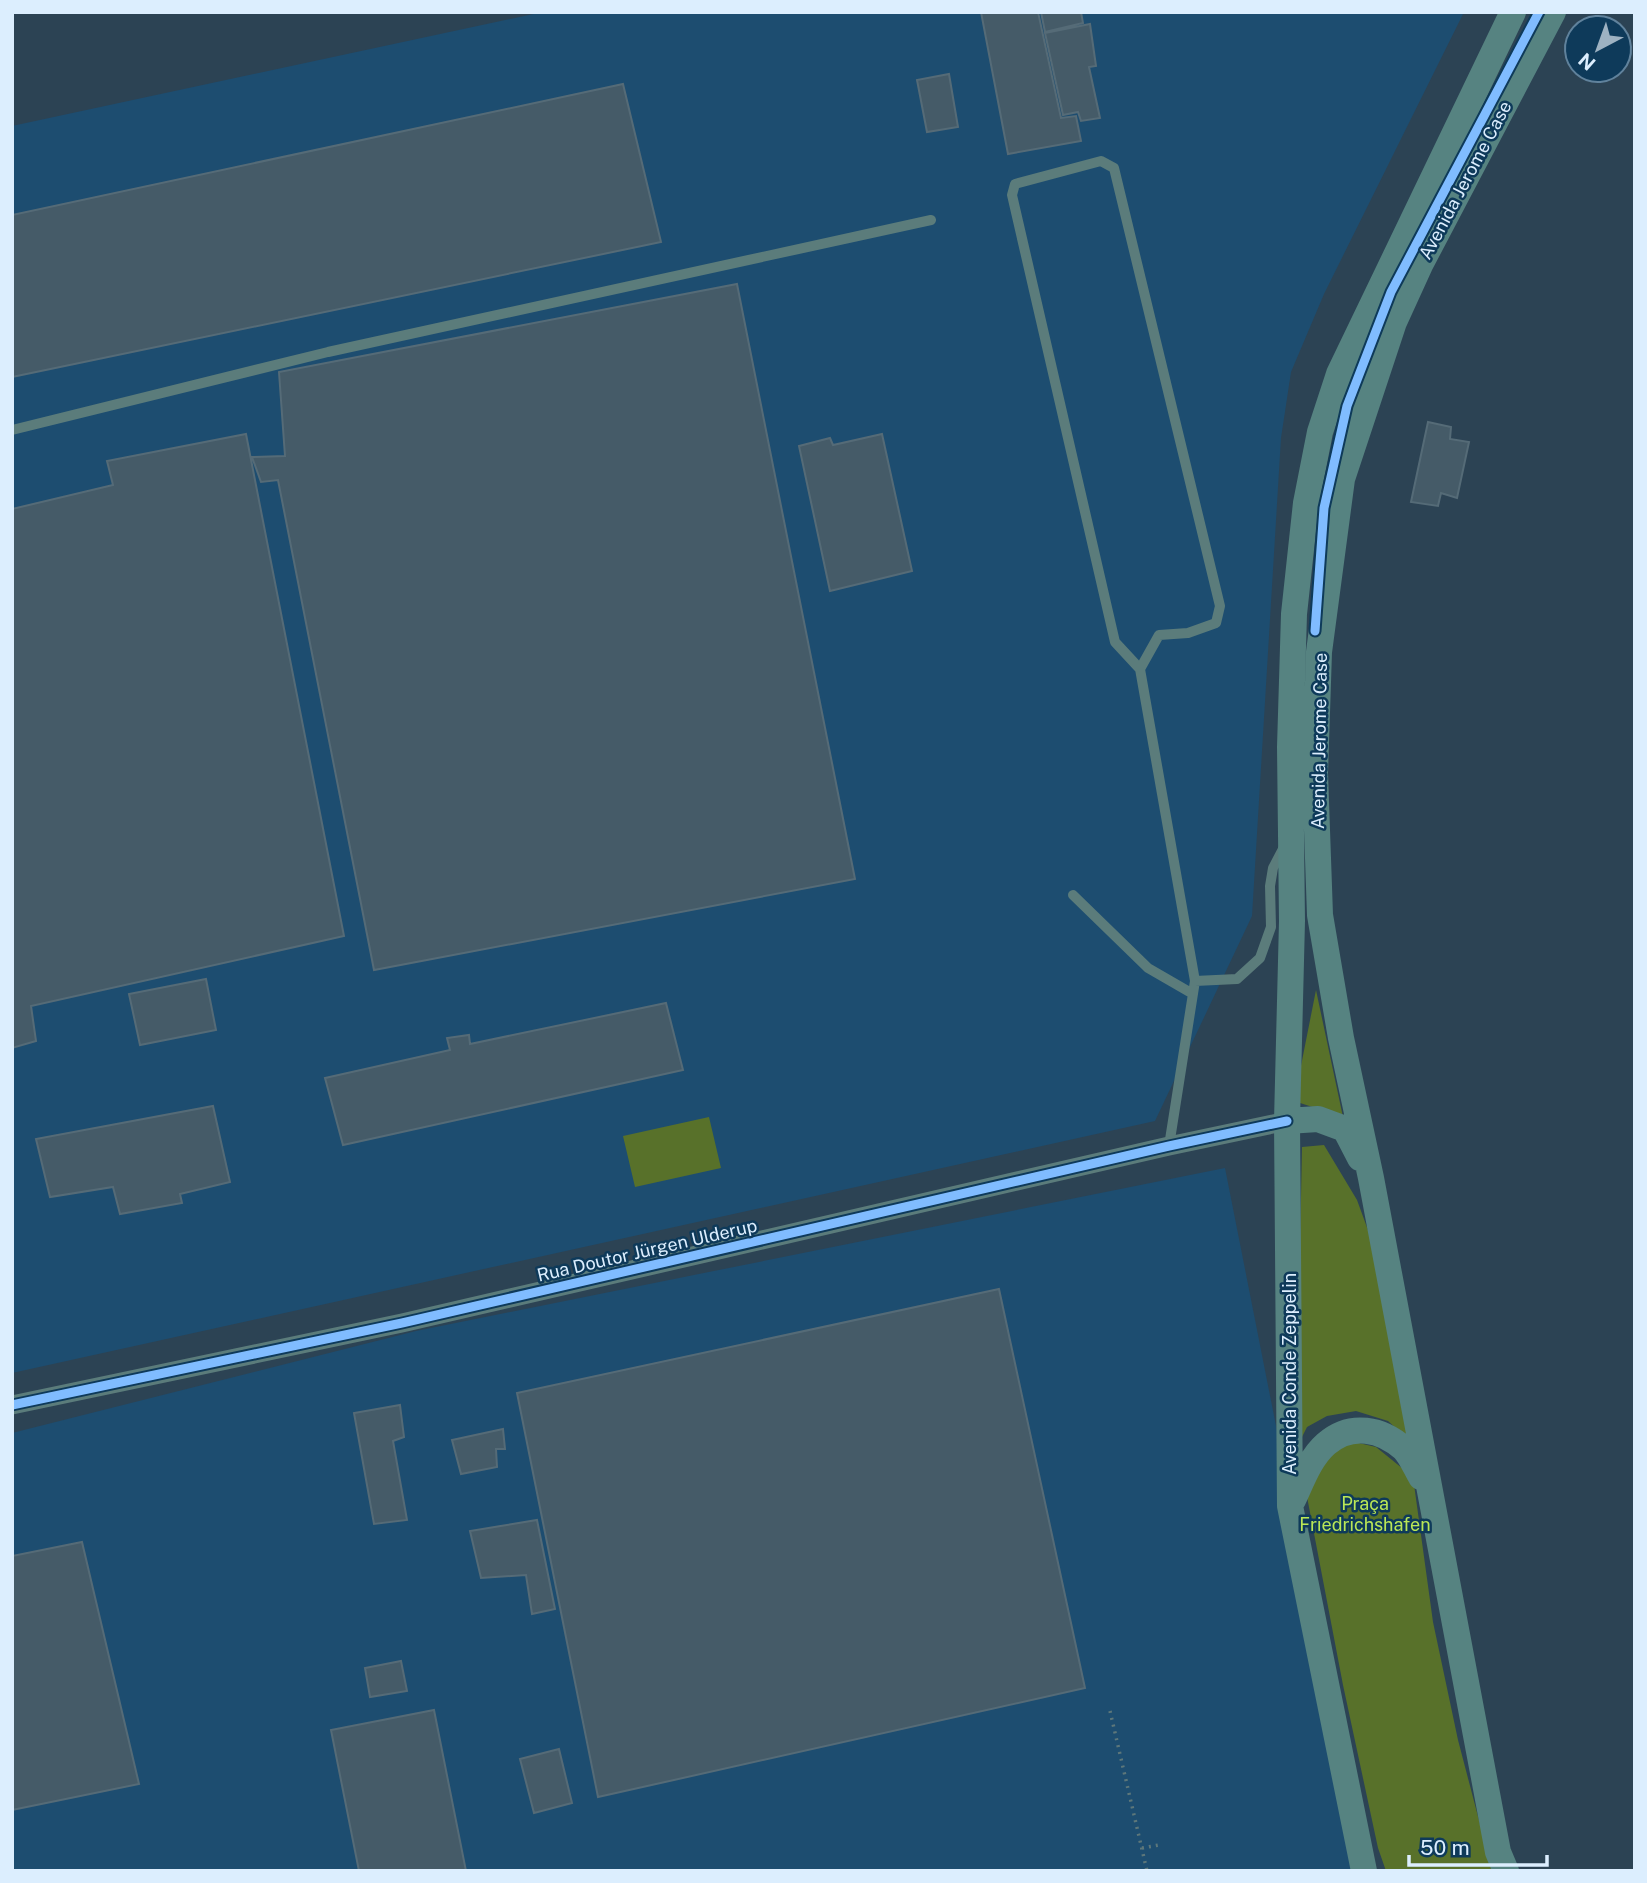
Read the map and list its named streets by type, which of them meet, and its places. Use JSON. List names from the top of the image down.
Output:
{
  "streets": {
    "main road": ["Avenida Jerome Case", "Avenida Conde Zeppelin"],
    "street": ["Rua Doutor Jürgen Ulderup"]
  },
  "crossings": [
    ["Avenida Jerome Case", "Rua Doutor Jürgen Ulderup"],
    ["Avenida Jerome Case", "Avenida Conde Zeppelin"],
    ["Rua Doutor Jürgen Ulderup", "Avenida Conde Zeppelin"]
  ],
  "parks": ["Praça Friedrichshafen"],
  "scale_bar": "50 m",
  "north": "bottom left"
}
